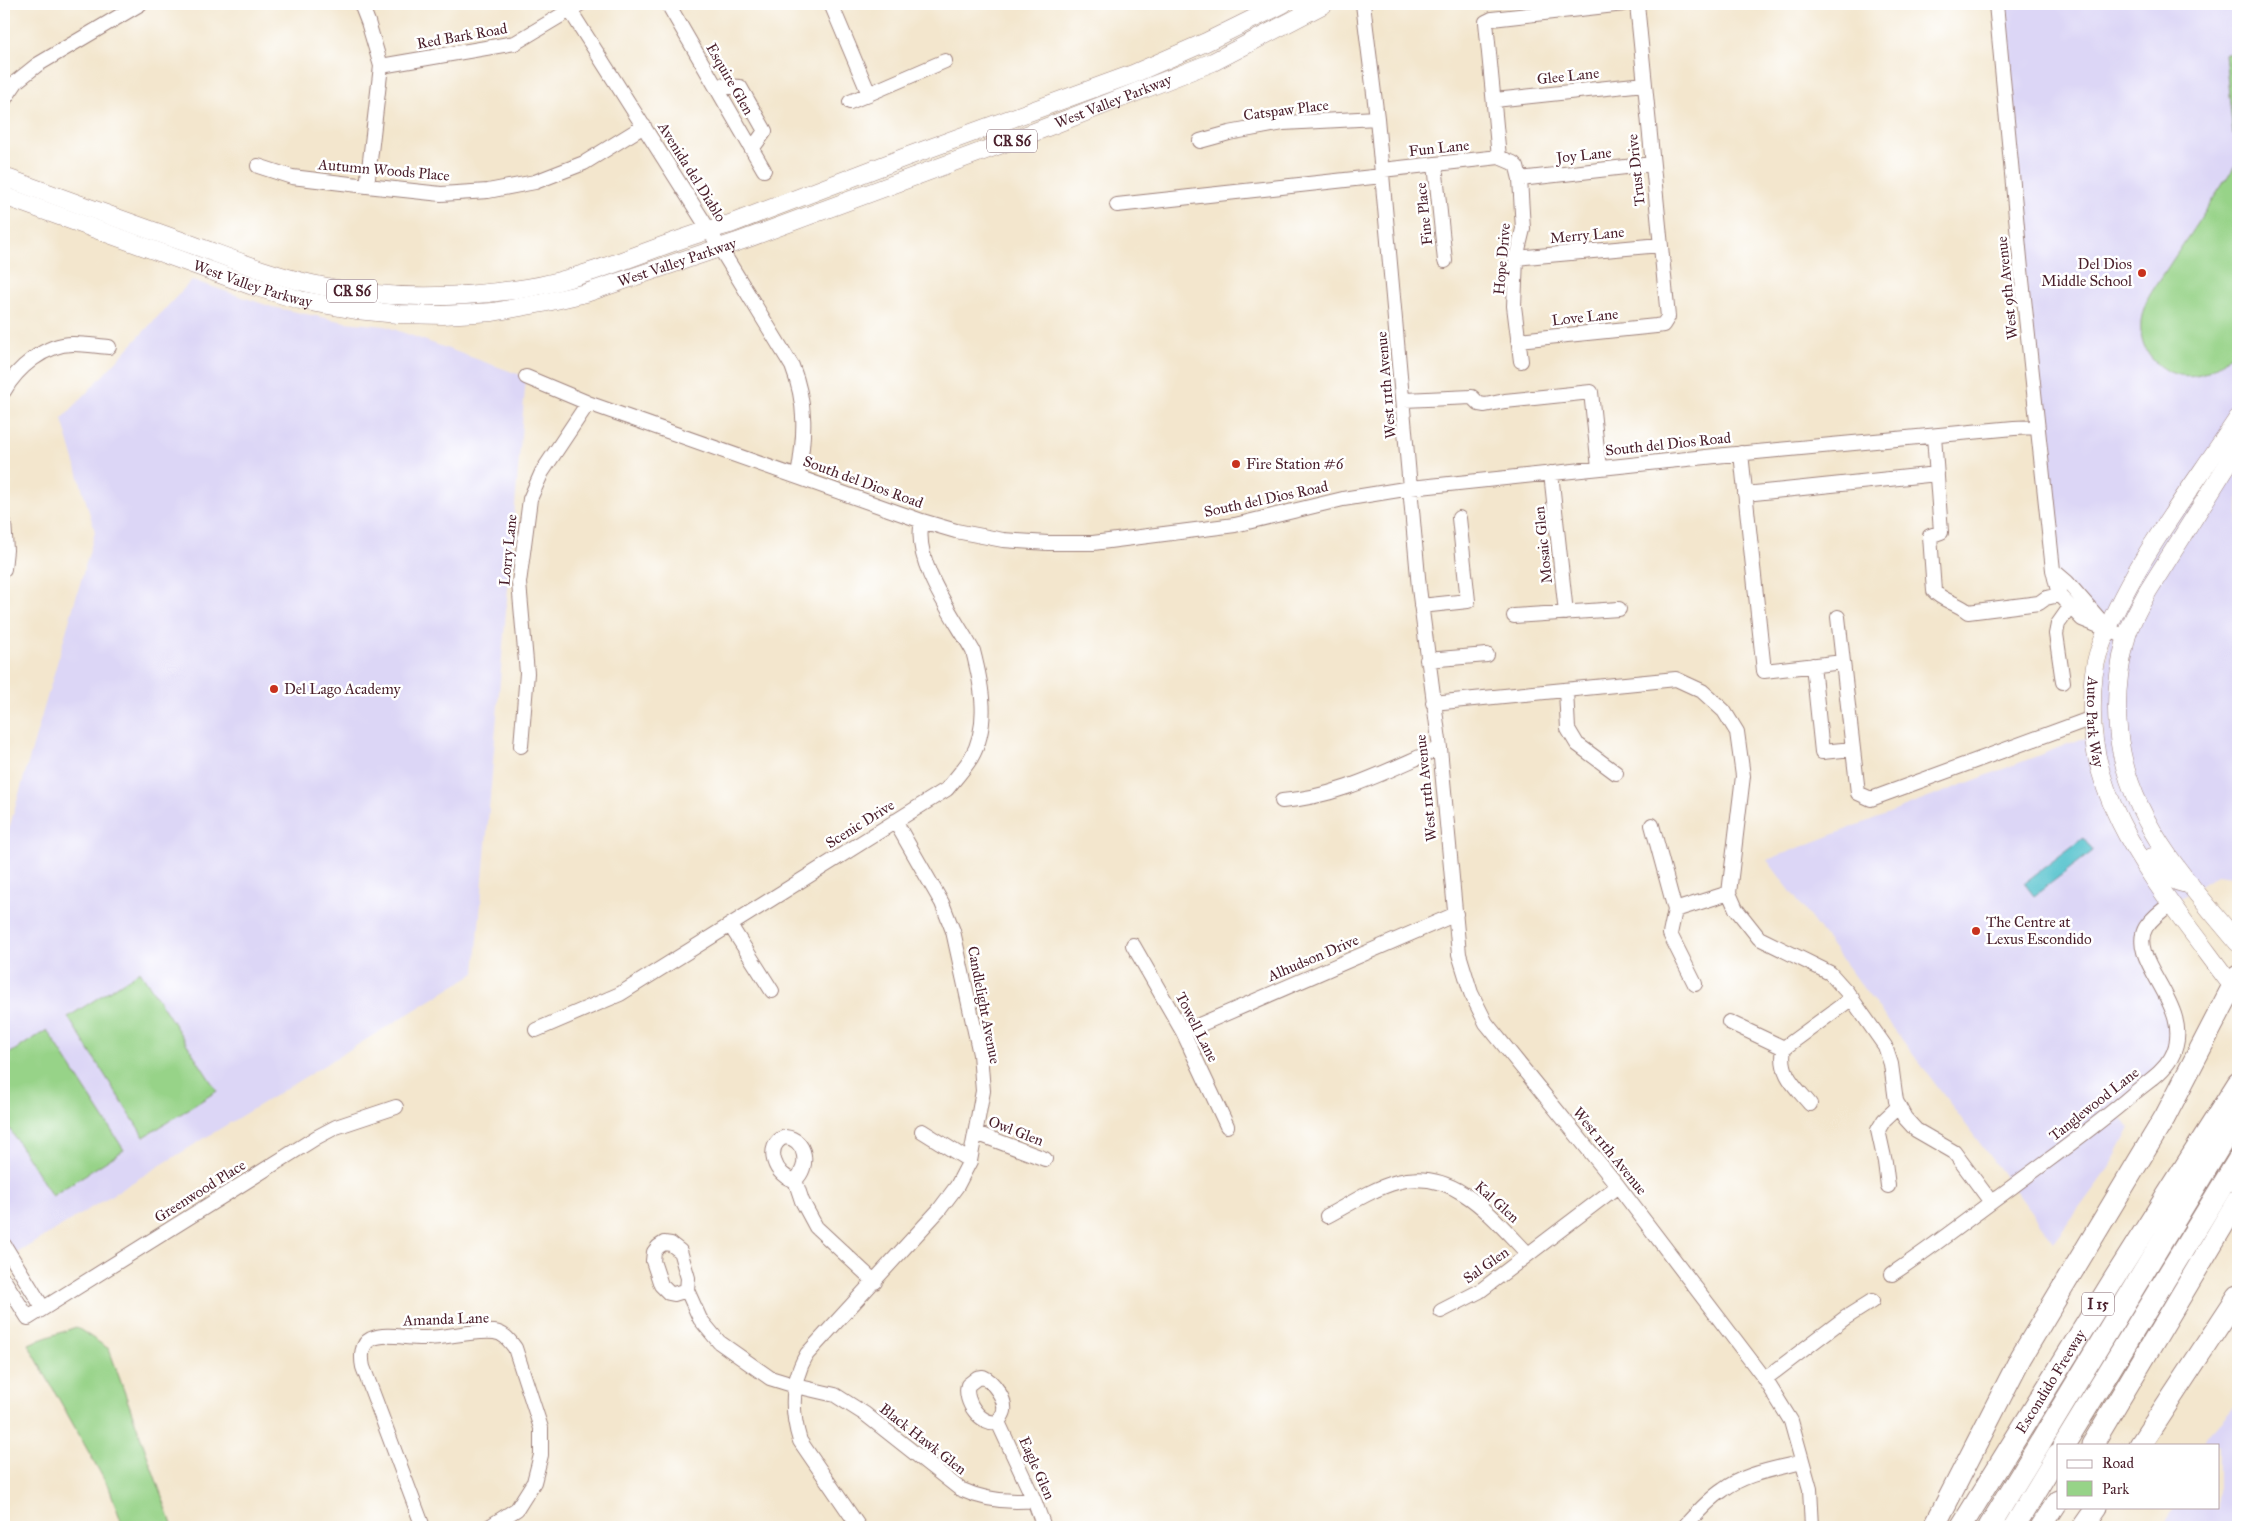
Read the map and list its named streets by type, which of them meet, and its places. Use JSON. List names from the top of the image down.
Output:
{
  "streets": {
    "highway": ["I 15", "Escondido Freeway"],
    "main road": ["West Valley Parkway", "CR S6", "Auto Park Way"],
    "street": [
      "Red Bark Road",
      "Glee Lane",
      "Esquire Glen",
      "Catspaw Place",
      "Fun Lane",
      "Joy Lane",
      "Autumn Woods Place",
      "Trust Drive",
      "Avenida del Diablo",
      "Fine Place",
      "Merry Lane",
      "Hope Drive",
      "West 9th Avenue",
      "Love Lane",
      "West 11th Avenue",
      "South del Dios Road",
      "Mosaic Glen",
      "Lorry Lane",
      "Scenic Drive",
      "Alhudson Drive",
      "Candlelight Avenue",
      "Towell Lane",
      "Tanglewood Lane",
      "Owl Glen",
      "Greenwood Place",
      "Kal Glen",
      "Sal Glen",
      "Amanda Lane",
      "Black Hawk Glen",
      "Eagle Glen"
    ]
  },
  "crossings": [
    ["Red Bark Road", "Avenida del Diablo"],
    ["Glee Lane", "Trust Drive"],
    ["West Valley Parkway", "Avenida del Diablo"],
    ["Catspaw Place", "West 11th Avenue"],
    ["Fun Lane", "Fine Place"],
    ["Fun Lane", "West 11th Avenue"],
    ["Joy Lane", "Trust Drive"],
    ["Joy Lane", "Hope Drive"],
    ["Autumn Woods Place", "Avenida del Diablo"],
    ["Trust Drive", "Merry Lane"],
    ["Trust Drive", "Love Lane"],
    ["Avenida del Diablo", "South del Dios Road"],
    ["Merry Lane", "Hope Drive"],
    ["Hope Drive", "Love Lane"],
    ["West 9th Avenue", "South del Dios Road"],
    ["West 9th Avenue", "Auto Park Way"],
    ["West 11th Avenue", "South del Dios Road"],
    ["West 11th Avenue", "Alhudson Drive"],
    ["West 11th Avenue", "Sal Glen"],
    ["South del Dios Road", "Mosaic Glen"],
    ["South del Dios Road", "Lorry Lane"],
    ["South del Dios Road", "Scenic Drive"],
    ["Auto Park Way", "Tanglewood Lane"],
    ["Scenic Drive", "Candlelight Avenue"],
    ["Alhudson Drive", "Towell Lane"],
    ["Candlelight Avenue", "Owl Glen"],
    ["Candlelight Avenue", "Black Hawk Glen"],
    ["Kal Glen", "Sal Glen"],
    ["Black Hawk Glen", "Eagle Glen"]
  ],
  "places": [
    "Del Dios Middle School",
    "Fire Station #6",
    "Del Lago Academy",
    "The Centre at Lexus Escondido"
  ],
  "legend": ["Road", "Park"]
}
